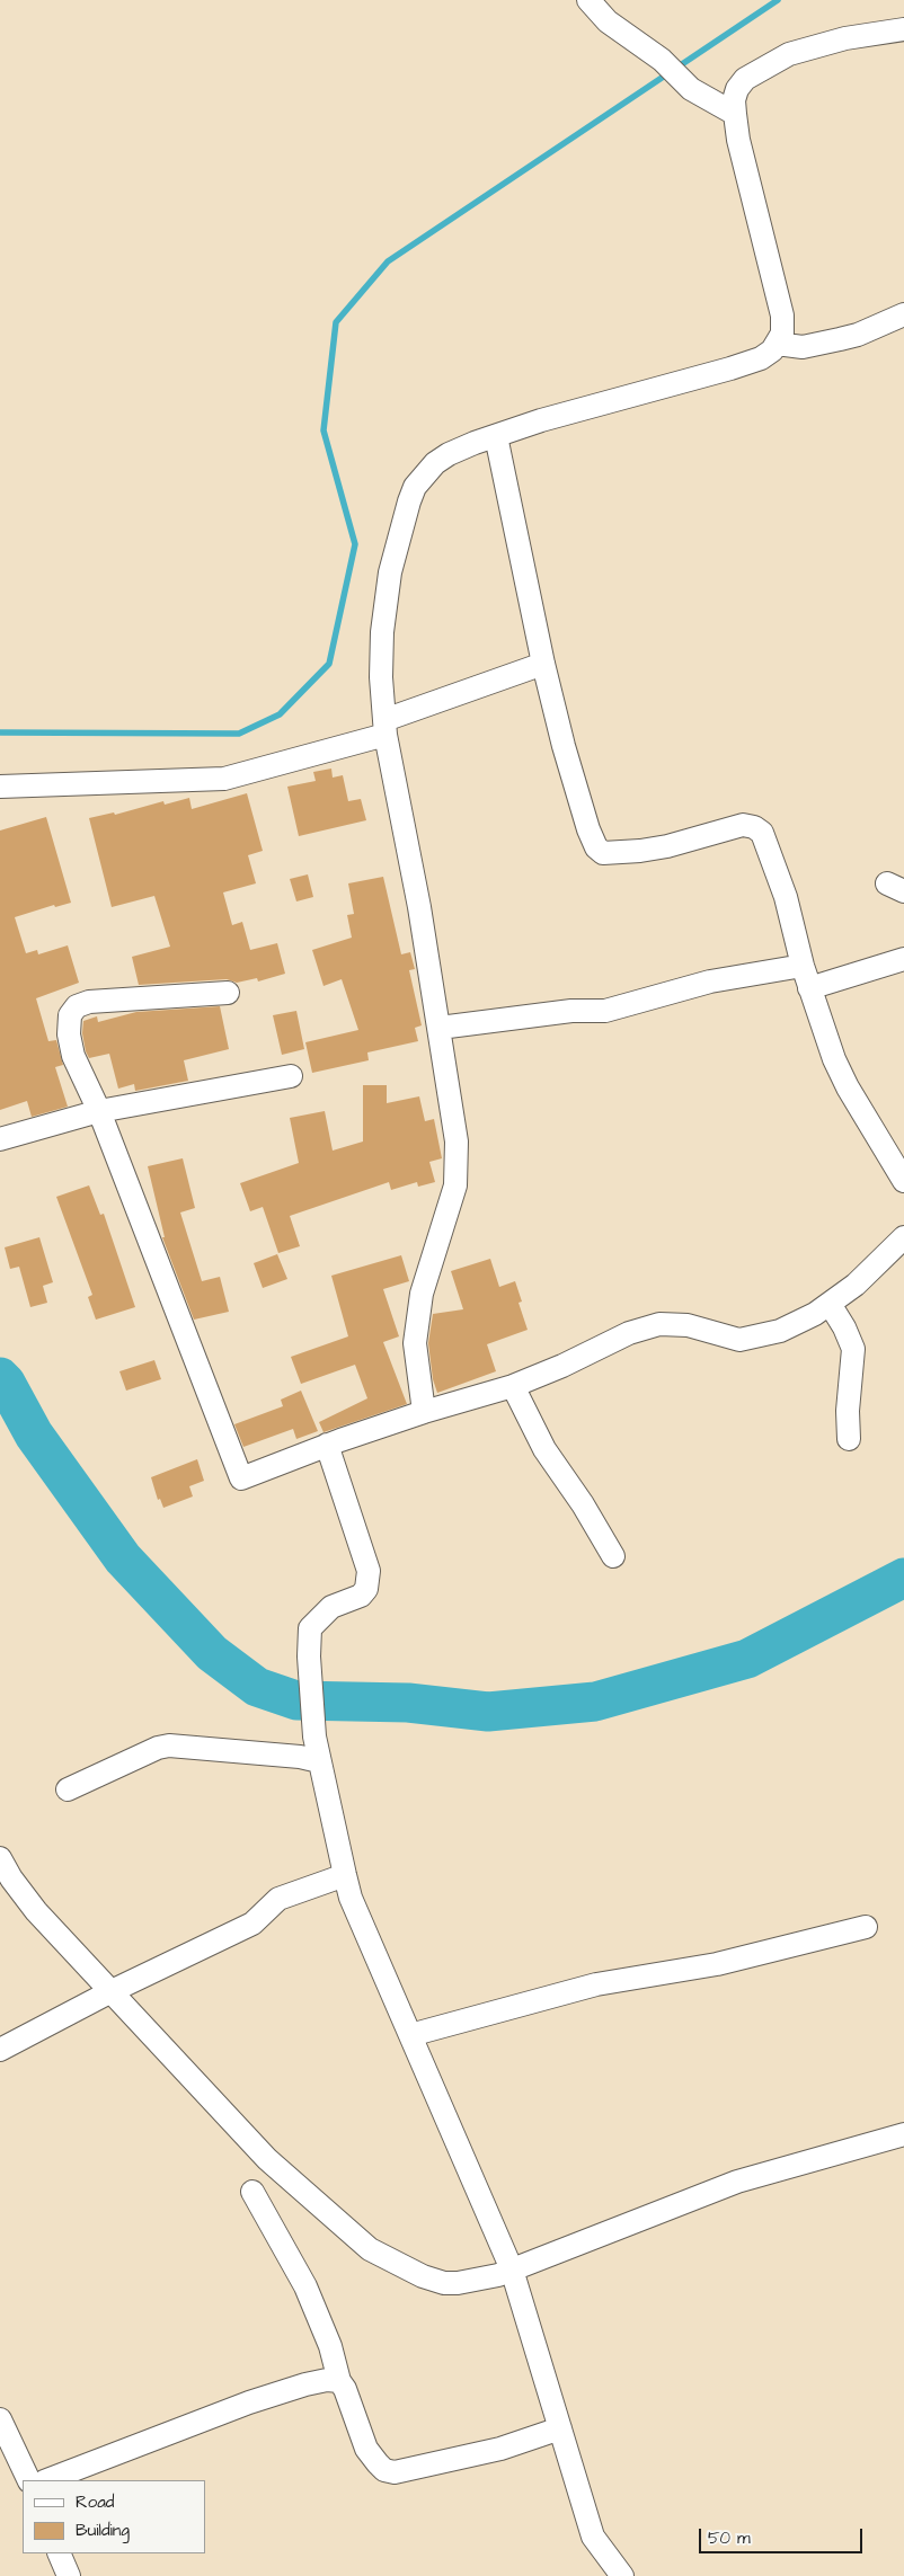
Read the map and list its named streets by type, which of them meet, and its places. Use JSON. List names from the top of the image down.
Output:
{
  "legend": ["Road", "Building"],
  "scale_bar": "50 m"
}
